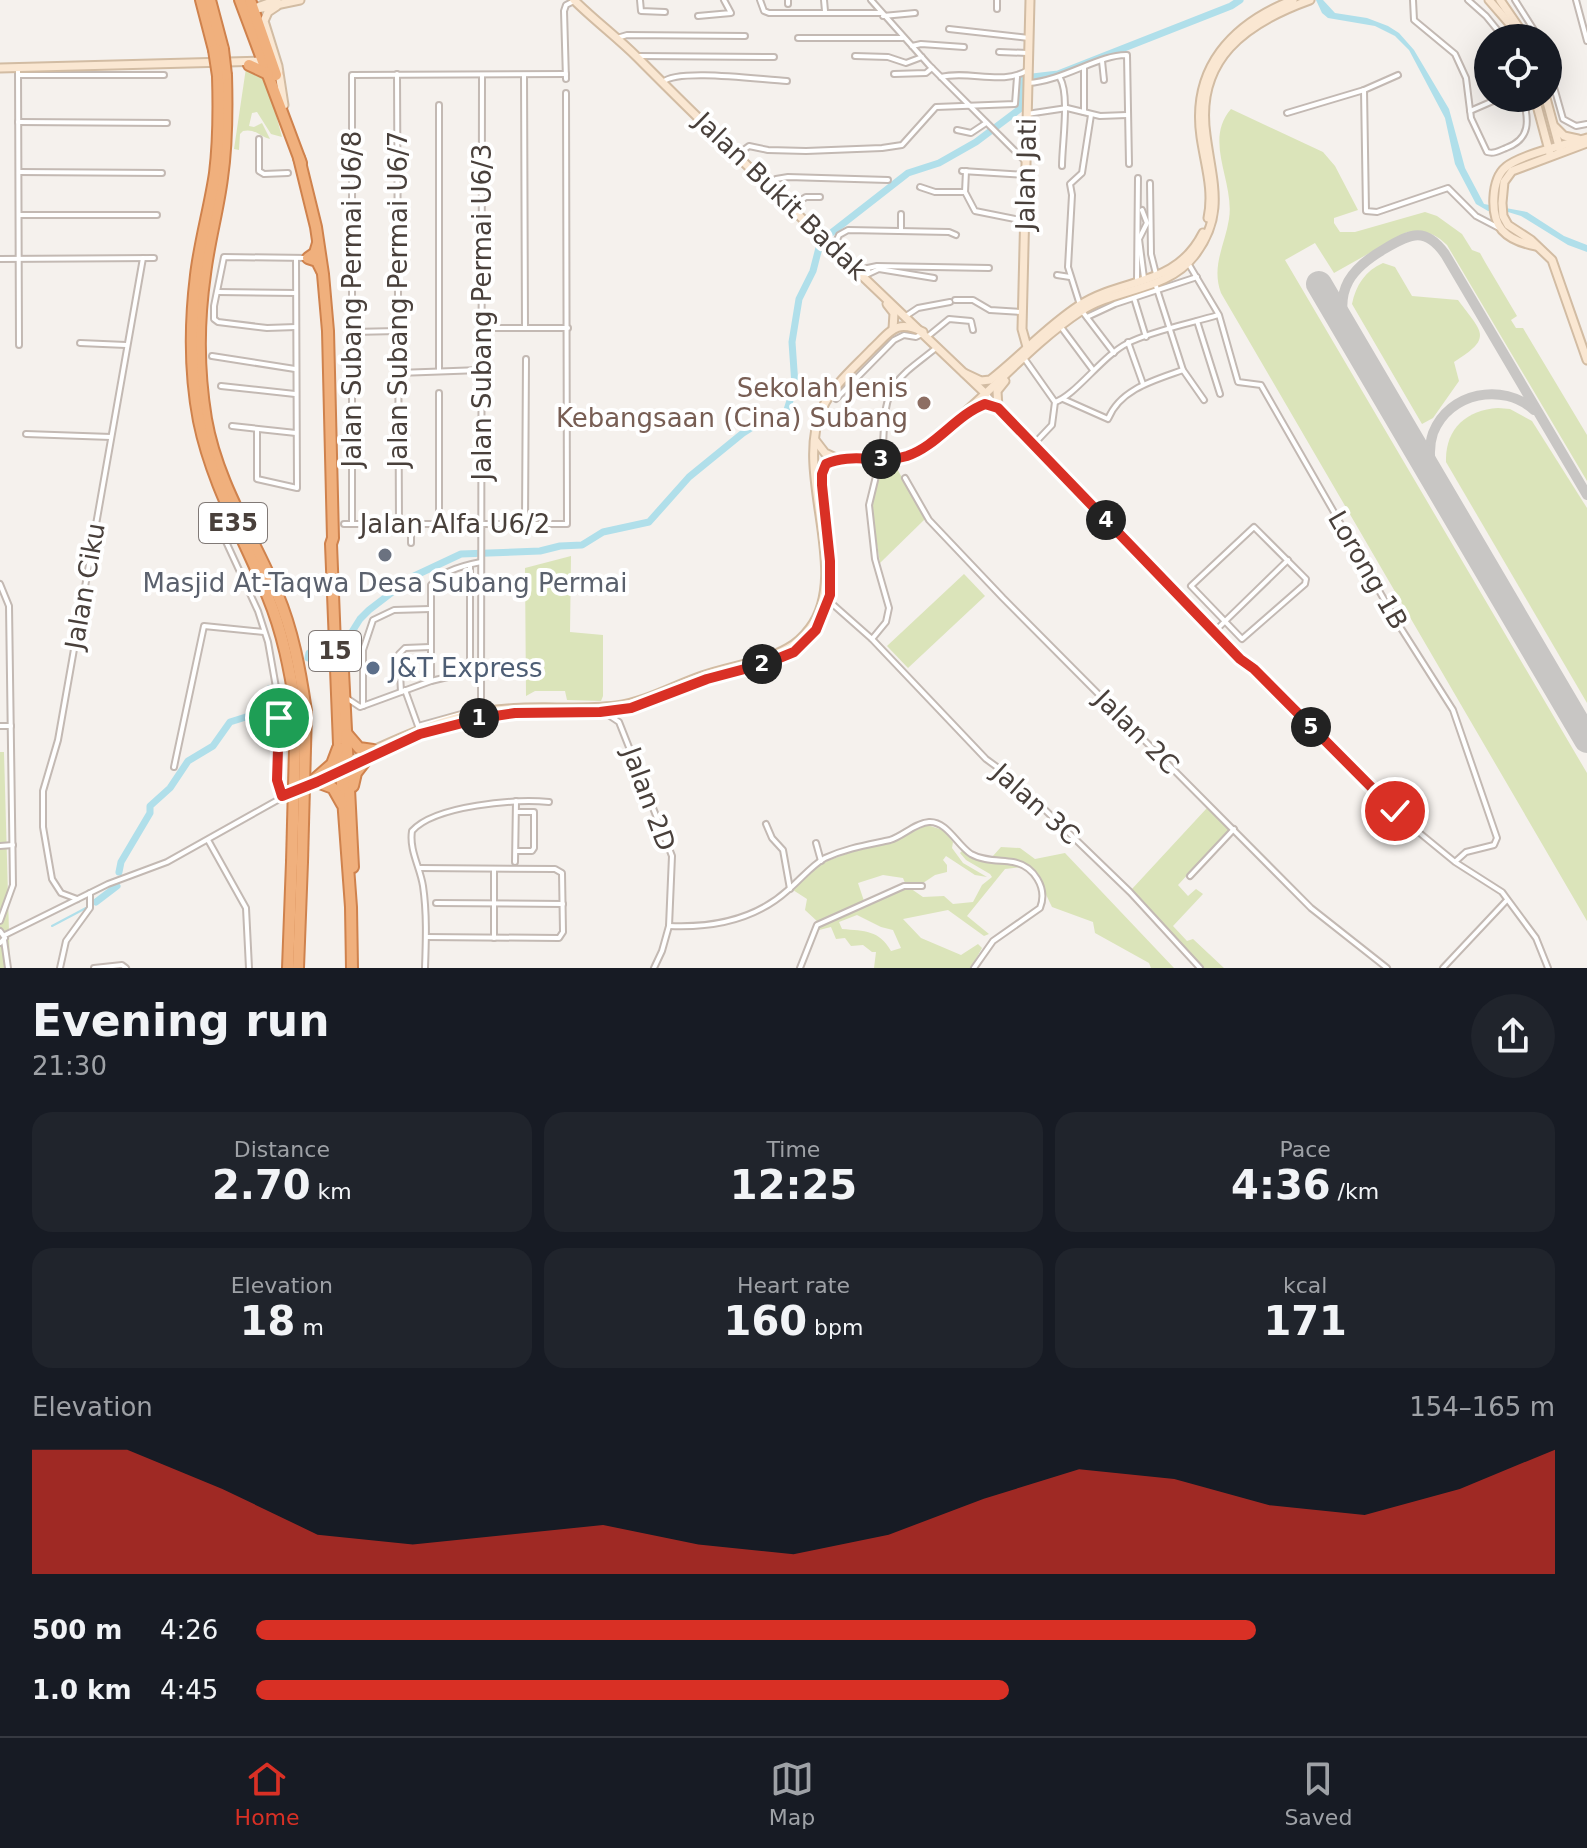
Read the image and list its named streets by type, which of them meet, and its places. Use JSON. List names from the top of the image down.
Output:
{
  "streets": {
    "highway": ["E35", "15"],
    "main road": ["Jalan Jati", "Jalan Bukit Badak"],
    "street": [
      "Jalan Subang Permai U6/8",
      "Jalan Subang Permai U6/7",
      "Jalan Subang Permai U6/3",
      "Jalan Alfa U6/2",
      "Lorong 1B",
      "Jalan Ciku",
      "Jalan 2C",
      "Jalan 2D",
      "Jalan 3C"
    ]
  },
  "crossings": [
    ["Jalan Subang Permai U6/8", "Jalan Subang Permai U6/7"],
    ["Jalan Subang Permai U6/8", "Jalan Alfa U6/2"],
    ["Jalan Subang Permai U6/7", "Jalan Alfa U6/2"],
    ["Jalan Subang Permai U6/3", "Jalan Alfa U6/2"]
  ],
  "places": ["Sekolah Jenis Kebangsaan (Cina) Subang", "Masjid At-Taqwa Desa Subang Permai", "J&T Express"],
  "page": {
    "pins": [
      "3",
      "4",
      "2",
      "1",
      "5"
    ],
    "heading": ["Evening run", "21:30"],
    "stats": [
      ["Distance", "2.70 km"],
      ["Time", "12:25"],
      ["Pace", "4:36 /km"],
      ["Elevation", "18 m"],
      ["Heart rate", "160 bpm"],
      ["kcal", "171"]
    ],
    "chart": ["Elevation", "154–165 m"],
    "list": [
      {
        "name": "500 m",
        "note": "4:26"
      },
      {
        "name": "1.0 km",
        "note": "4:45"
      }
    ],
    "tabs": ["Home", "Map", "Saved"]
  }
}
